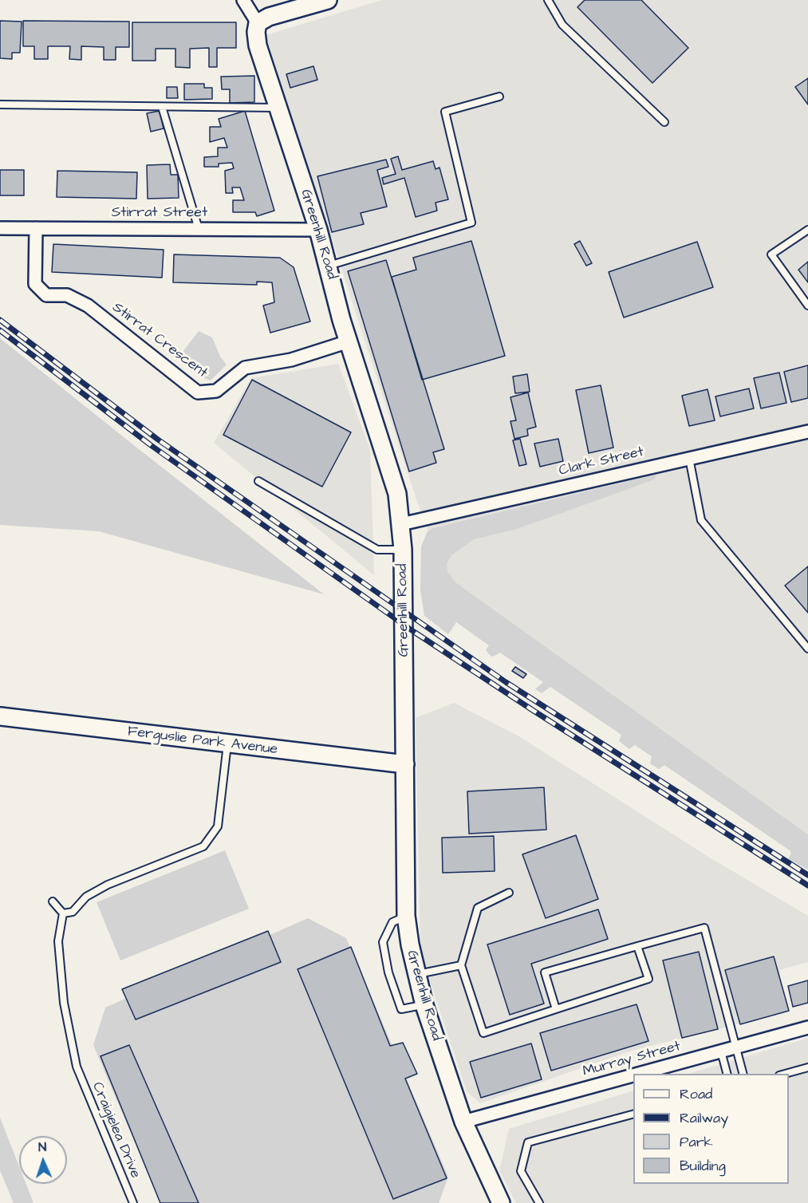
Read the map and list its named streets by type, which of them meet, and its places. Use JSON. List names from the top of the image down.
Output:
{
  "streets": {
    "street": [
      "Stirrat Street",
      "Greenhill Road",
      "Stirrat Crescent",
      "Clark Street",
      "Ferguslie Park Avenue",
      "Murray Street"
    ],
    "lane": ["Craigielea Drive"]
  },
  "crossings": [
    ["Stirrat Street", "Greenhill Road"],
    ["Stirrat Street", "Stirrat Crescent"],
    ["Greenhill Road", "Stirrat Crescent"],
    ["Greenhill Road", "Clark Street"],
    ["Greenhill Road", "Ferguslie Park Avenue"],
    ["Greenhill Road", "Murray Street"]
  ],
  "legend": [
    "Road",
    "Railway",
    "Park",
    "Building"
  ],
  "north": "top"
}
